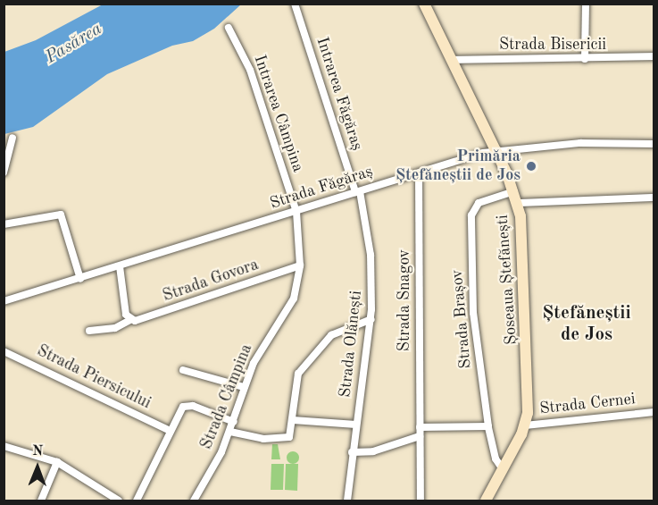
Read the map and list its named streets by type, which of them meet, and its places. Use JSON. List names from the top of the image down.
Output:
{
  "streets": {
    "main road": ["Șoseaua Ștefănești"],
    "street": [
      "Strada Bisericii",
      "Intrarea Făgăraș",
      "Intrarea Câmpina",
      "Strada Făgăraș",
      "Strada Govora",
      "Strada Snagov",
      "Strada Brașov",
      "Strada Olănești",
      "Strada Piersicului",
      "Strada Câmpina",
      "Strada Cernei"
    ]
  },
  "crossings": [
    ["Strada Bisericii", "Șoseaua Ștefănești"],
    ["Intrarea Făgăraș", "Strada Făgăraș"],
    ["Intrarea Făgăraș", "Strada Olănești"],
    ["Intrarea Câmpina", "Strada Făgăraș"],
    ["Intrarea Câmpina", "Strada Câmpina"],
    ["Strada Făgăraș", "Șoseaua Ștefănești"],
    ["Strada Făgăraș", "Strada Snagov"],
    ["Strada Făgăraș", "Strada Olănești"],
    ["Strada Făgăraș", "Strada Câmpina"],
    ["Șoseaua Ștefănești", "Strada Brașov"],
    ["Șoseaua Ștefănești", "Strada Cernei"],
    ["Strada Govora", "Strada Câmpina"]
  ],
  "districts": ["Ștefăneștii de Jos"],
  "water": ["Pasărea"],
  "places": ["Primăria Ștefăneștii de Jos"],
  "north": "top"
}
